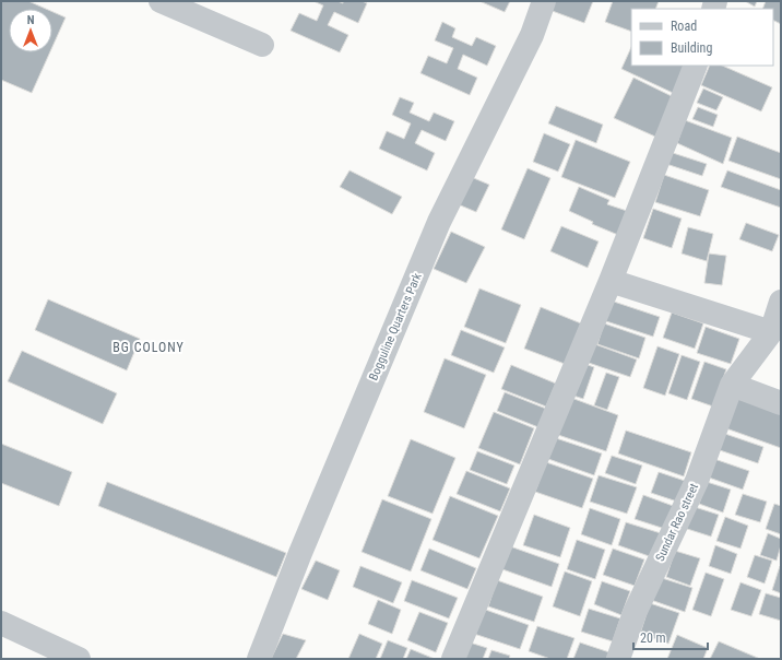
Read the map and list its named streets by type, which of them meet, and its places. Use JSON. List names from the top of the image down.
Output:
{
  "streets": {
    "street": ["Bogguline Quarters Park", "Sundar Rao street"]
  },
  "districts": ["BG COLONY"],
  "legend": ["Road", "Building"],
  "scale_bar": "20 m",
  "north": "top"
}
